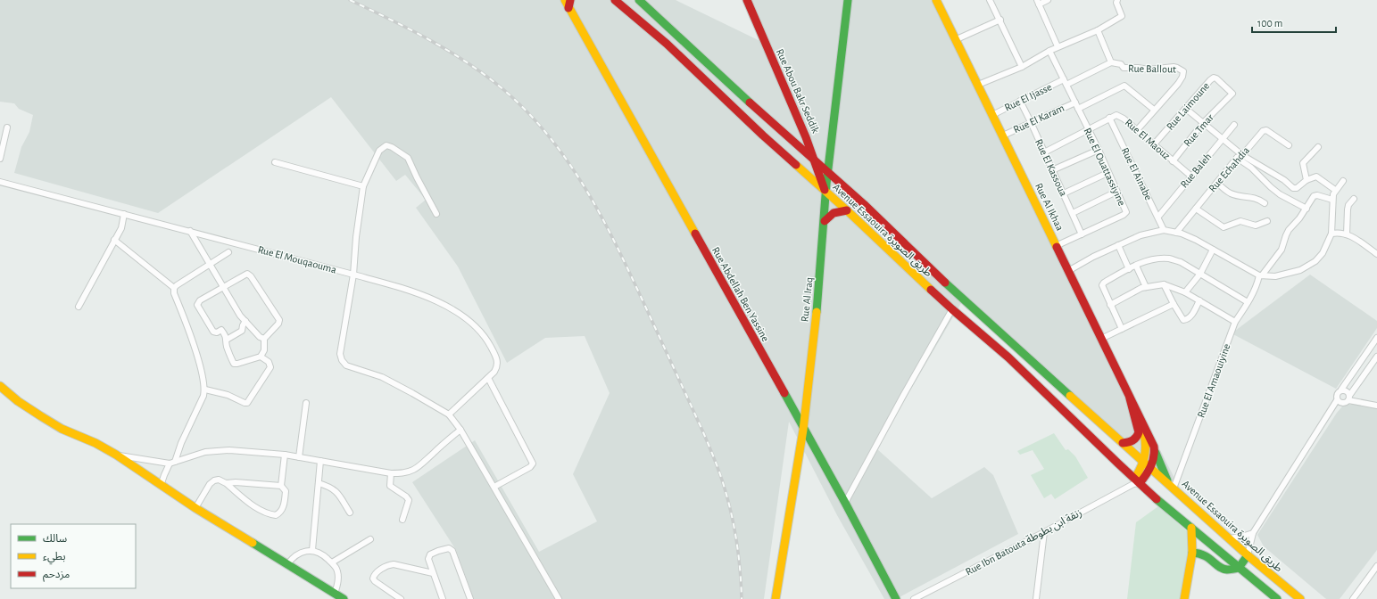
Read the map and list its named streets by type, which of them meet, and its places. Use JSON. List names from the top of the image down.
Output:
{
  "streets": {
    "main road": [
      "Rue Abou Bakr Seddik",
      "Rue Al Ikhaa",
      "Avenue Essaouira طريق الصويرة",
      "Rue Abdellah Ben Yassine",
      "Rue Al Iraq"
    ],
    "street": [
      "Rue Ballout",
      "Rue El Ijasse",
      "Rue Laimoune",
      "Rue El Karam",
      "Rue Tmar",
      "Rue El Maouz",
      "Rue El Ouattassiyine",
      "Rue El Kassoua",
      "Rue Echahdia",
      "Rue Baleh",
      "Rue El Ainabe",
      "Rue El Mouqaouma",
      "Rue El Amaouiyine",
      "Rue Ibn Batouta زنقة ابن بطوطة"
    ]
  },
  "crossings": [
    ["Rue Ballout", "Rue El Ijasse"],
    ["Rue Ballout", "Rue El Maouz"],
    ["Rue Abou Bakr Seddik", "Avenue Essaouira طريق الصويرة"],
    ["Rue Abou Bakr Seddik", "Rue Al Iraq"],
    ["Rue El Ijasse", "Rue El Ouattassiyine"],
    ["Rue El Ijasse", "Rue El Kassoua"],
    ["Rue El Ijasse", "Rue Al Ikhaa"],
    ["Rue Laimoune", "Rue Tmar"],
    ["Rue Laimoune", "Rue El Maouz"],
    ["Rue El Karam", "Rue El Ouattassiyine"],
    ["Rue El Karam", "Rue El Kassoua"],
    ["Rue El Karam", "Rue Al Ikhaa"],
    ["Rue Tmar", "Rue El Maouz"],
    ["Rue El Maouz", "Rue El Ouattassiyine"],
    ["Rue El Maouz", "Rue El Kassoua"],
    ["Rue El Maouz", "Rue Baleh"],
    ["Rue El Maouz", "Rue El Ainabe"],
    ["Rue El Ouattassiyine", "Rue El Kassoua"],
    ["Rue El Ouattassiyine", "Rue Al Ikhaa"],
    ["Rue Baleh", "Rue El Ainabe"],
    ["Rue Al Ikhaa", "Avenue Essaouira طريق الصويرة"],
    ["Rue Al Ikhaa", "Rue El Amaouiyine"],
    ["Rue Al Ikhaa", "Rue Ibn Batouta زنقة ابن بطوطة"],
    ["Avenue Essaouira طريق الصويرة", "Rue Al Iraq"],
    ["Avenue Essaouira طريق الصويرة", "Rue El Amaouiyine"],
    ["Avenue Essaouira طريق الصويرة", "Rue Ibn Batouta زنقة ابن بطوطة"],
    ["Rue Abdellah Ben Yassine", "Rue Al Iraq"]
  ],
  "legend": ["سالك", "بطيء", "مزدحم"],
  "scale_bar": "100 m"
}
